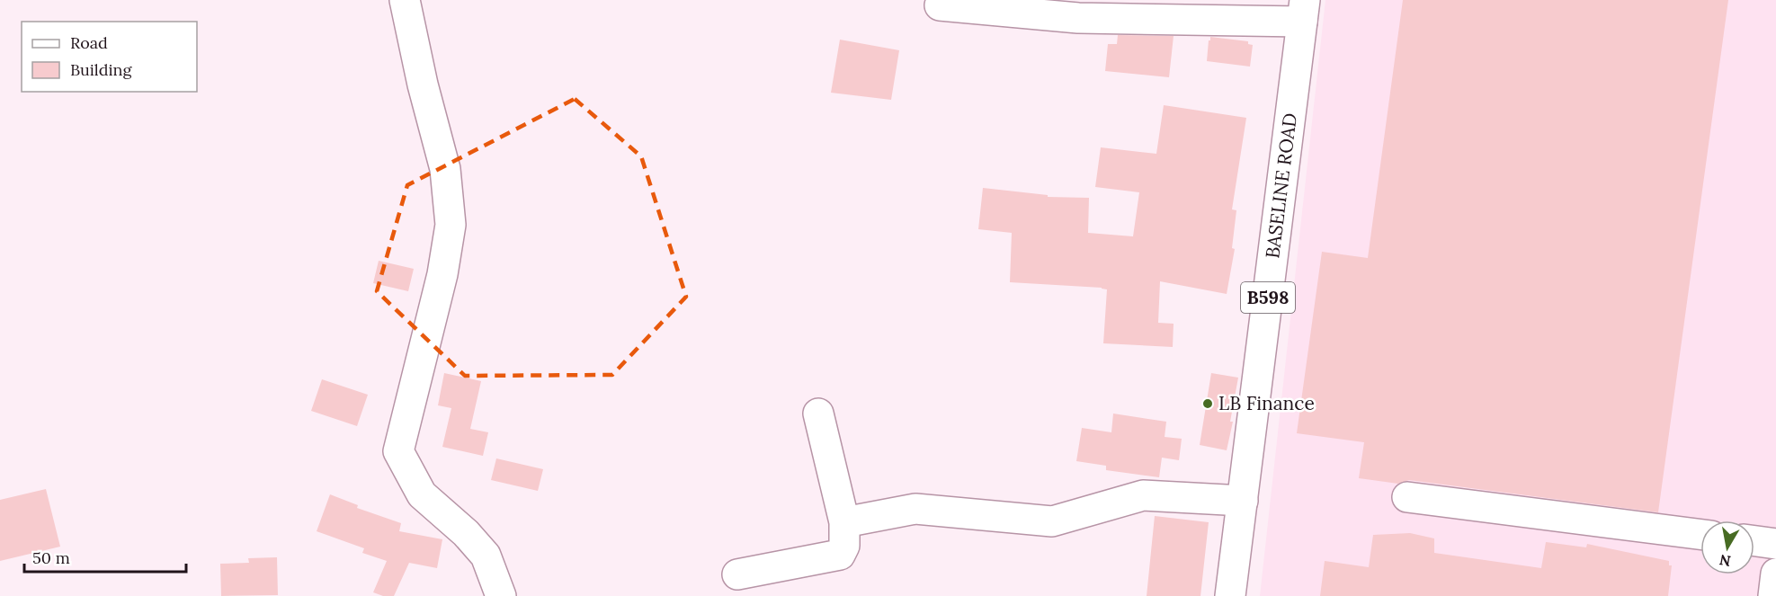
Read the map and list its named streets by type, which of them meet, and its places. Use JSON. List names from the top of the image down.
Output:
{
  "streets": {
    "street": ["BASELINE ROAD", "B598"]
  },
  "places": ["LB Finance"],
  "legend": ["Road", "Building"],
  "scale_bar": "50 m",
  "north": "bottom"
}
